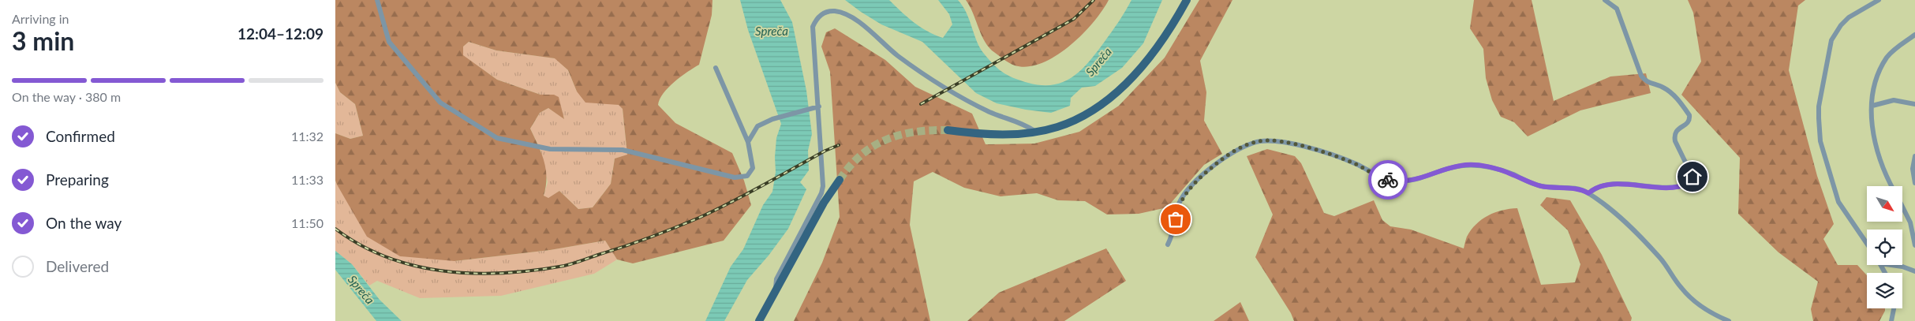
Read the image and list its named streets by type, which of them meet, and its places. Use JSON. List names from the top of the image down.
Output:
{
  "water": ["Spreča"],
  "north": "bottom right",
  "page": {
    "heading": ["3 min", "Arriving in", "12:04–12:09"],
    "bar": "On the way · 380 m",
    "list": [
      ["Confirmed", "11:32"],
      ["Preparing", "11:33"],
      ["On the way", "11:50"],
      "Delivered"
    ]
  }
}
